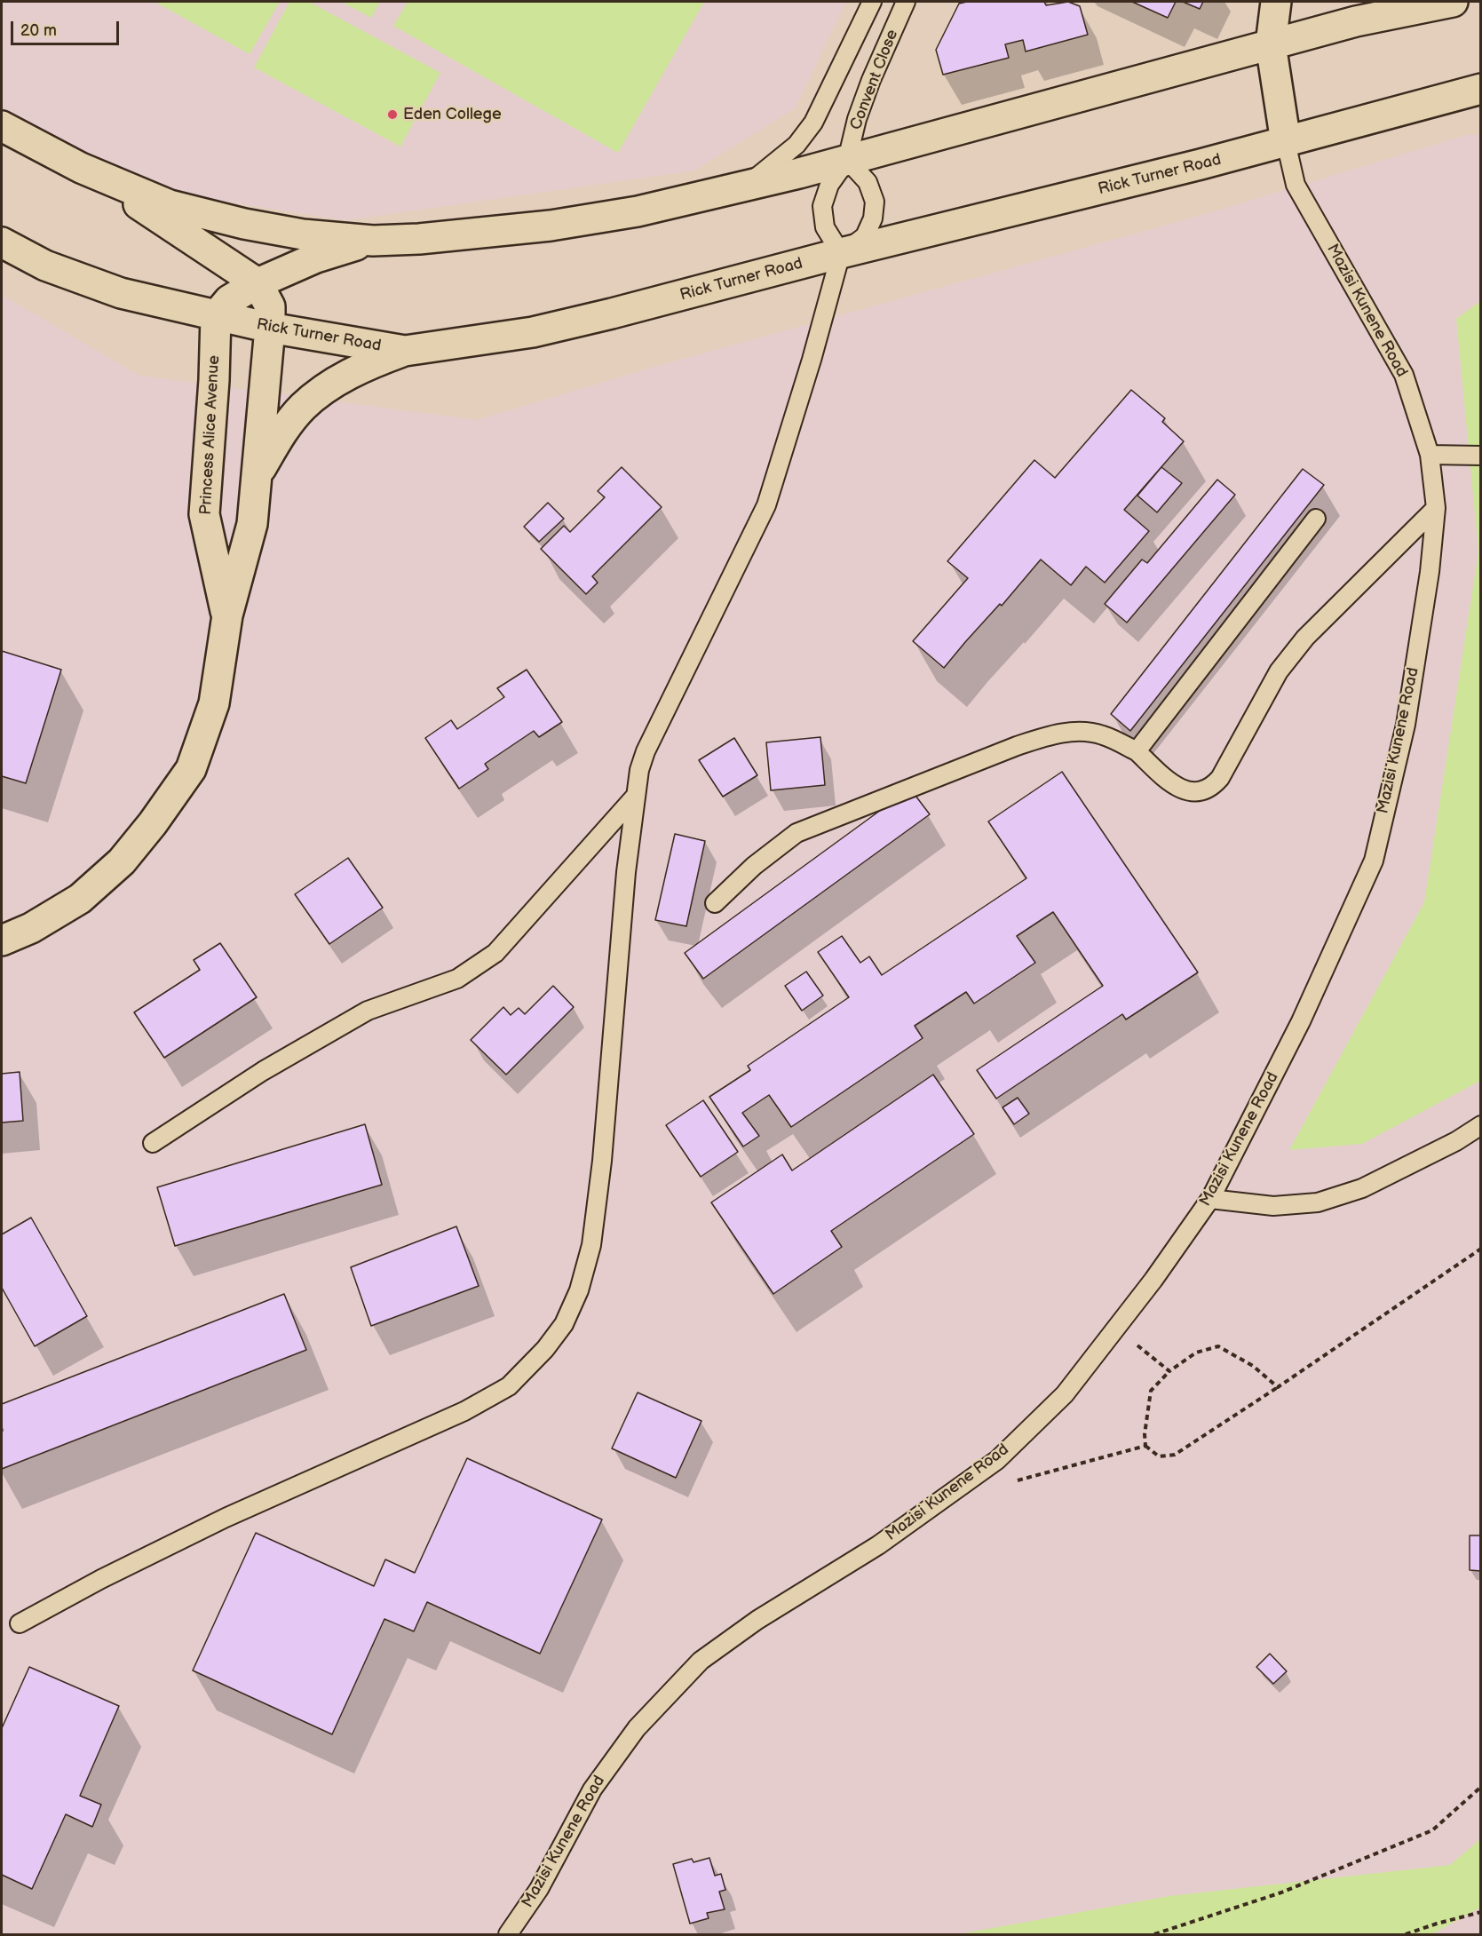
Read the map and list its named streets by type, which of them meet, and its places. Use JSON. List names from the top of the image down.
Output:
{
  "streets": {
    "main road": ["Rick Turner Road", "Princess Alice Avenue"],
    "lane": ["Convent Close", "Mazisi Kunene Road"]
  },
  "crossings": [
    ["Convent Close", "Rick Turner Road"],
    ["Rick Turner Road", "Mazisi Kunene Road"],
    ["Rick Turner Road", "Princess Alice Avenue"]
  ],
  "places": ["Eden College"],
  "scale_bar": "20 m"
}
